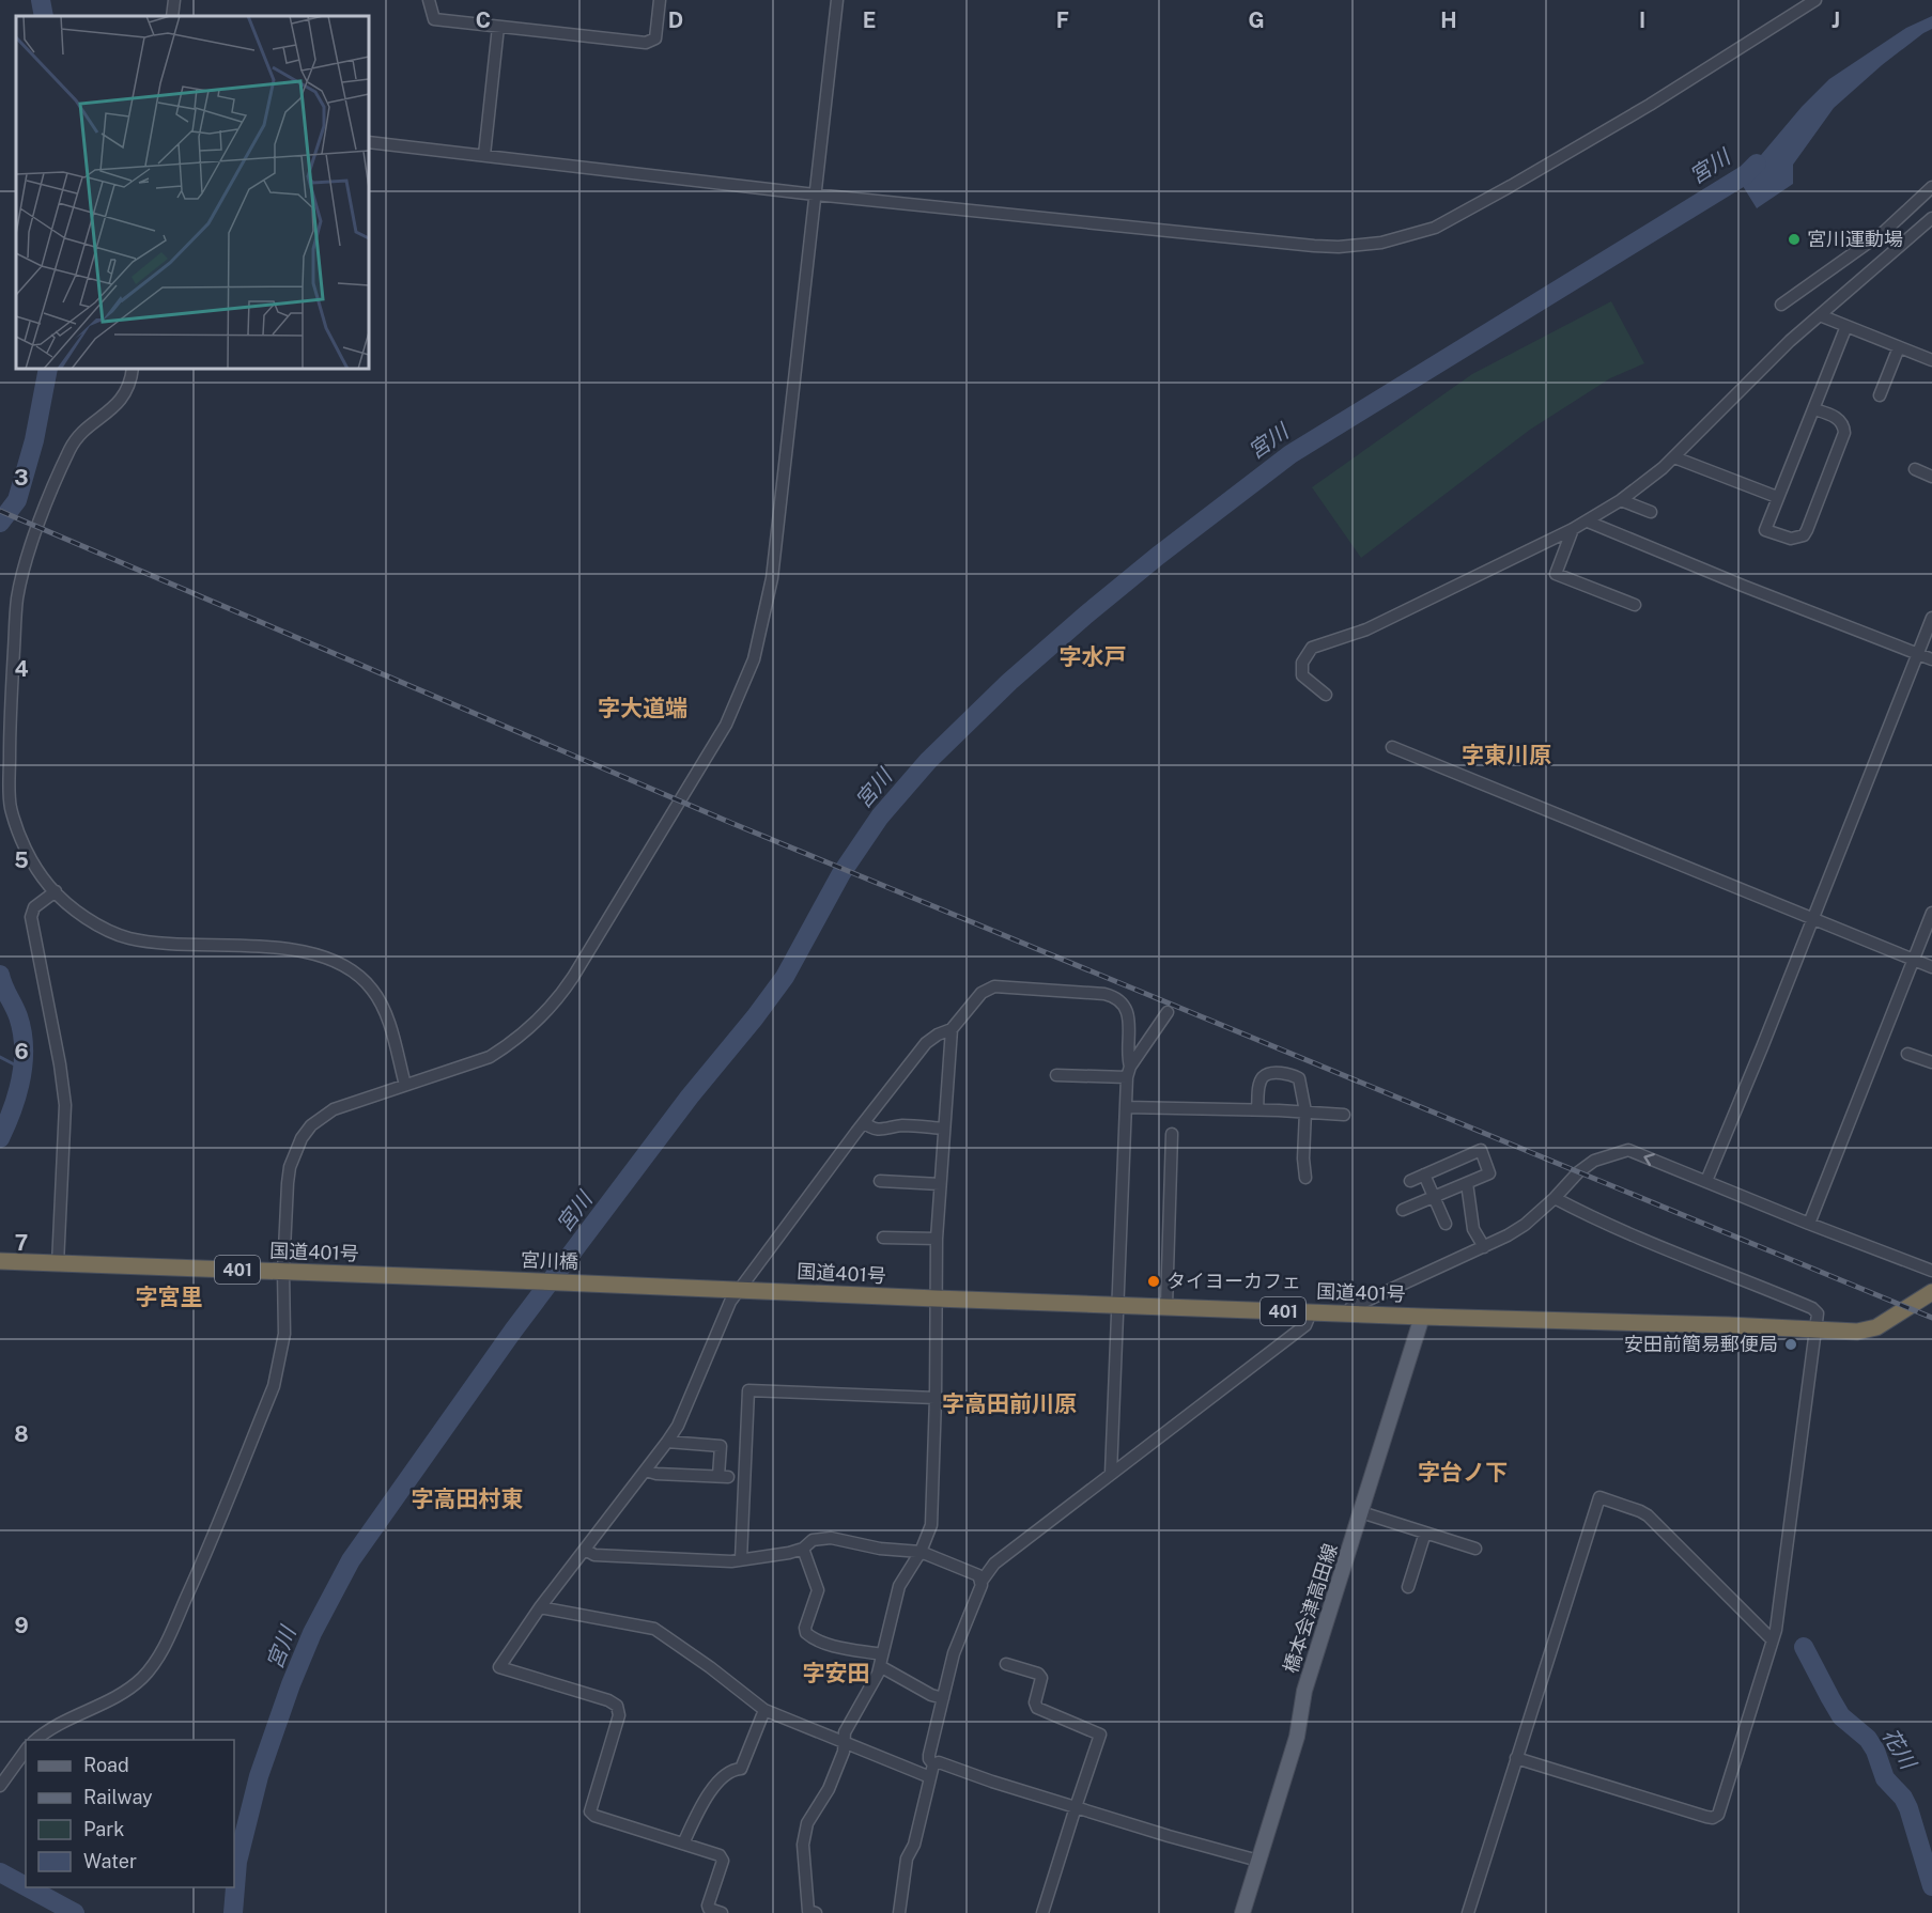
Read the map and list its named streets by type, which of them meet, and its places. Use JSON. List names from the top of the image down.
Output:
{
  "streets": {
    "highway": ["国道401号", "宮川橋", "401"],
    "main road": ["橋本会津高田線"]
  },
  "crossings": [
    ["国道401号", "宮川橋"],
    ["国道401号", "橋本会津高田線"]
  ],
  "districts": [
    "字水戸",
    "字大道端",
    "字東川原",
    "字宮里",
    "字高田前川原",
    "字台ノ下",
    "字高田村東",
    "字安田"
  ],
  "water": ["宮川", "花川"],
  "places": ["宮川運動場", "タイヨーカフェ", "安田前簡易郵便局"],
  "legend": [
    "Road",
    "Railway",
    "Park",
    "Water"
  ],
  "grid": {
    "columns": [
      "C",
      "D",
      "E",
      "F",
      "G",
      "H",
      "I",
      "J"
    ],
    "rows": [
      "3",
      "4",
      "5",
      "6",
      "7",
      "8",
      "9"
    ]
  }
}
